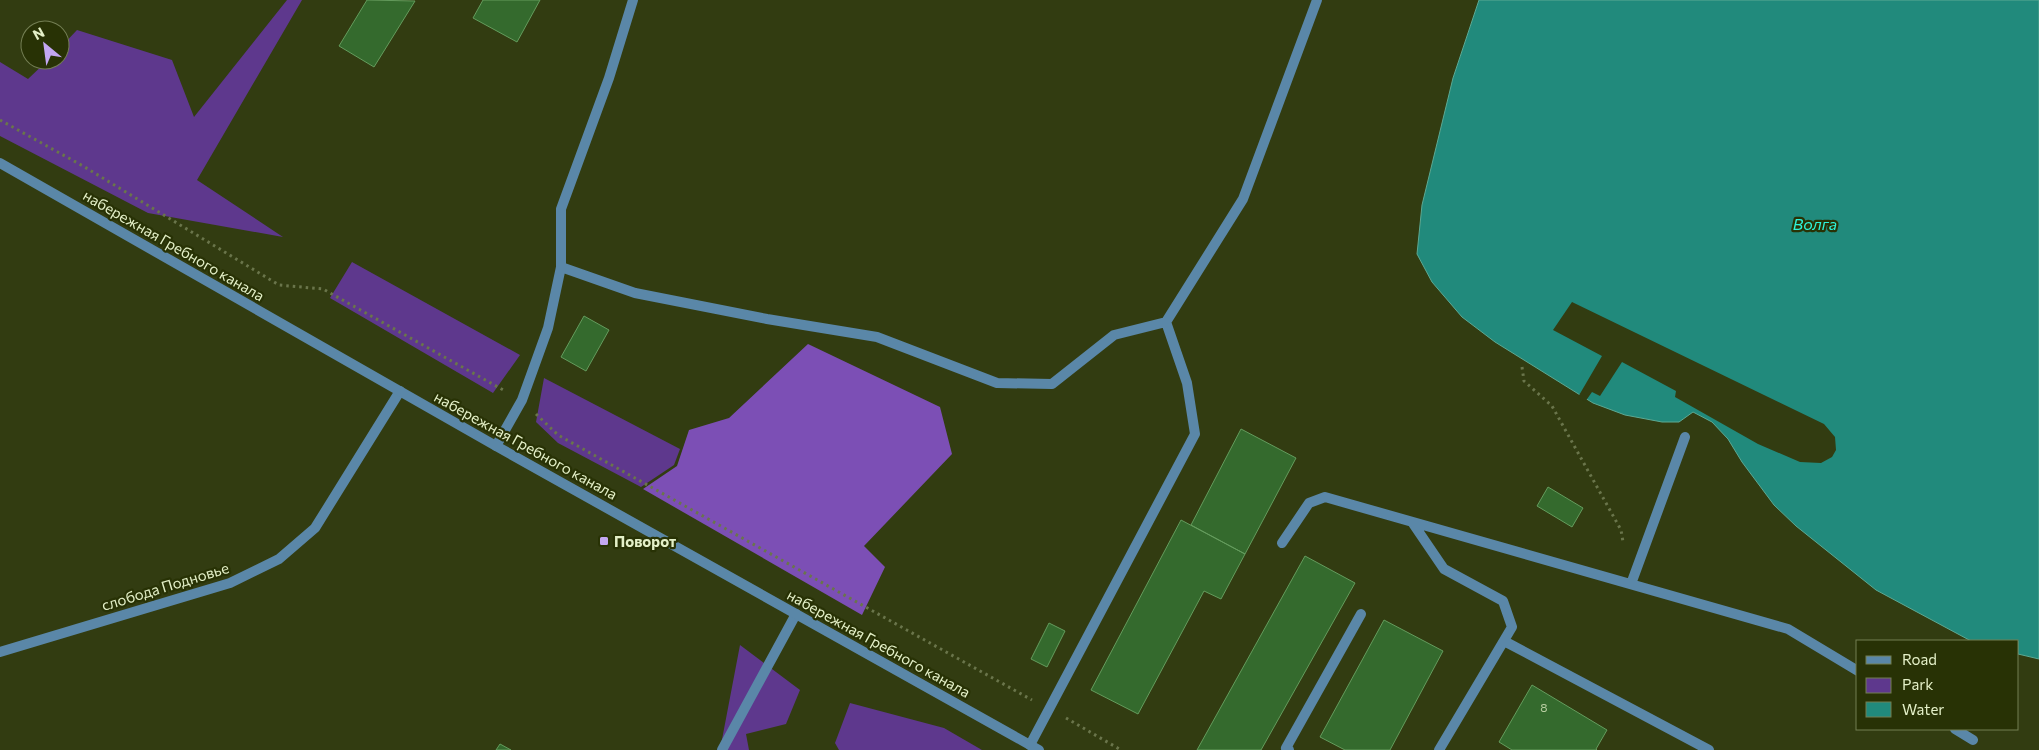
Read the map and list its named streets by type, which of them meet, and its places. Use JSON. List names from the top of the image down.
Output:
{
  "streets": {
    "street": ["набережная Гребного канала", "слобода Подновье"]
  },
  "crossings": [
    ["набережная Гребного канала", "слобода Подновье"]
  ],
  "water": ["Волга"],
  "places": {
    "transit": ["Поворот"]
  },
  "house_numbers": ["8"],
  "legend": ["Road", "Park", "Water"],
  "north": "top left"
}
